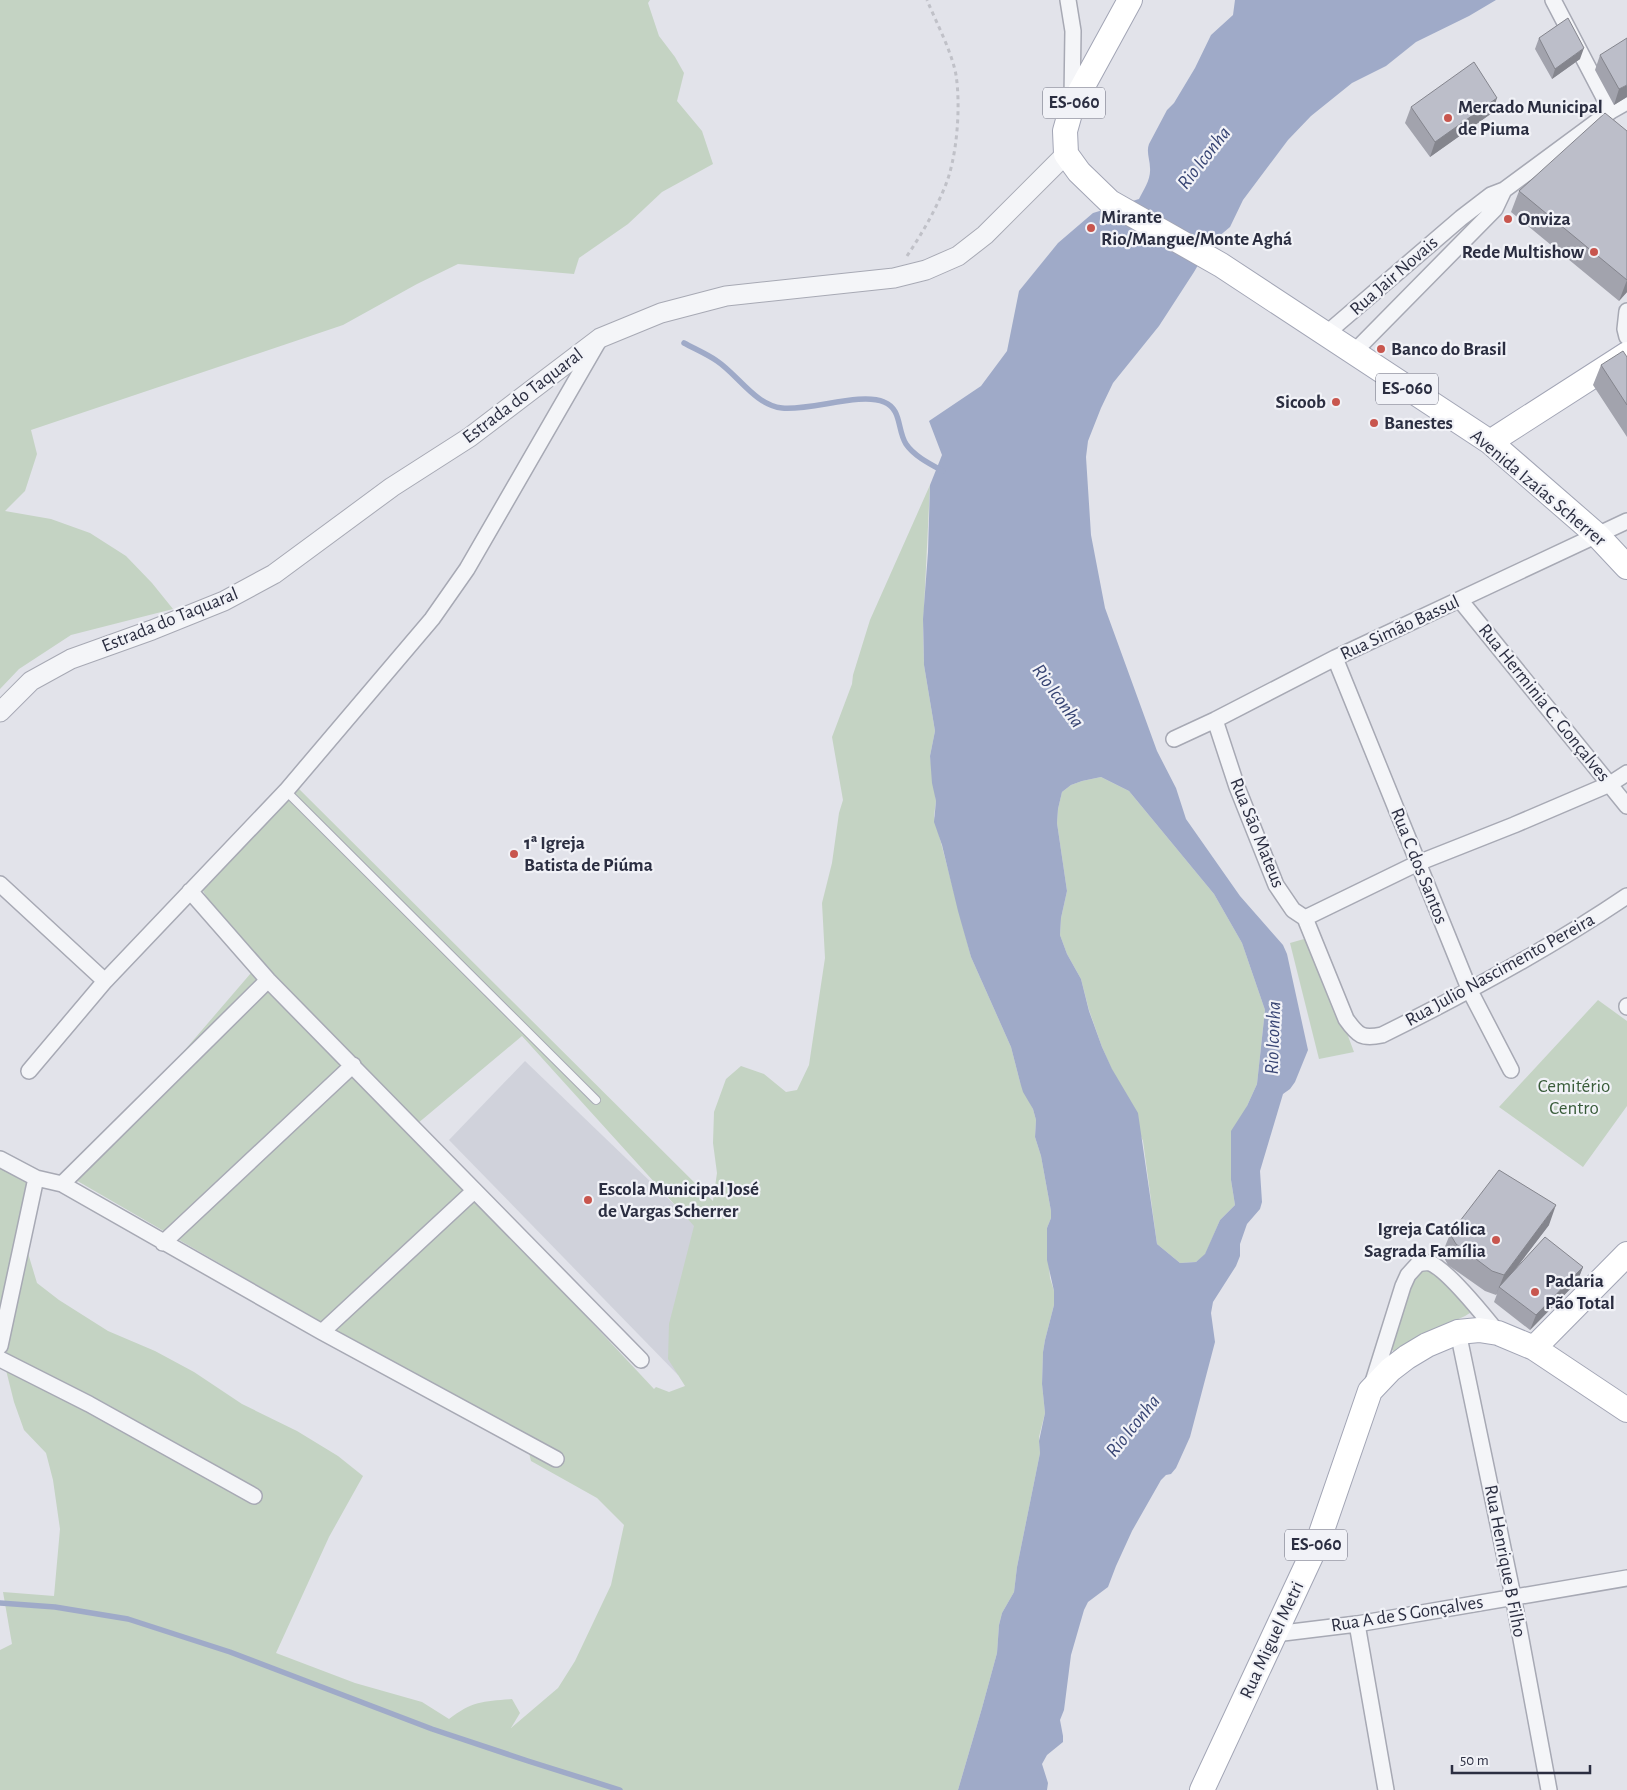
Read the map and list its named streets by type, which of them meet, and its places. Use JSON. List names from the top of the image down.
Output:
{
  "streets": {
    "main road": ["ES-060", "Avenida Izaías Scherrer", "Rua Miguel Metri"],
    "street": [
      "Rua Jair Novais",
      "Estrada do Taquaral",
      "Rua Simão Bassul",
      "Rua Herminia C. Gonçalves",
      "Rua São Mateus",
      "Rua C dos Santos",
      "Rua Julio Nascimento Pereira",
      "Rua Henrique B Filho",
      "Rua A de S Gonçalves"
    ]
  },
  "crossings": [
    ["ES-060", "Estrada do Taquaral"],
    ["ES-060", "Avenida Izaías Scherrer"],
    ["ES-060", "Rua Henrique B Filho"],
    ["ES-060", "Rua Miguel Metri"],
    ["Rua Jair Novais", "Avenida Izaías Scherrer"],
    ["Estrada do Taquaral", "Avenida Izaías Scherrer"],
    ["Avenida Izaías Scherrer", "Rua Simão Bassul"],
    ["Rua Simão Bassul", "Rua Herminia C. Gonçalves"],
    ["Rua Simão Bassul", "Rua São Mateus"],
    ["Rua Simão Bassul", "Rua C dos Santos"],
    ["Rua São Mateus", "Rua Julio Nascimento Pereira"],
    ["Rua C dos Santos", "Rua Julio Nascimento Pereira"],
    ["Rua Henrique B Filho", "Rua A de S Gonçalves"],
    ["Rua Henrique B Filho", "Rua Miguel Metri"],
    ["Rua A de S Gonçalves", "Rua Miguel Metri"]
  ],
  "water": ["Rio Iconha"],
  "parks": ["Cemitério Centro"],
  "places": [
    "Mercado Municipal de Piuma",
    "Onviza",
    "Mirante Rio/Mangue/Monte Aghá",
    "Rede Multishow",
    "Banco do Brasil",
    "Sicoob",
    "Banestes",
    "1ª Igreja Batista de Piúma",
    "Escola Municipal José de Vargas Scherrer",
    "Igreja Católica Sagrada Família",
    "Padaria Pão Total"
  ],
  "scale_bar": "50 m"
}
